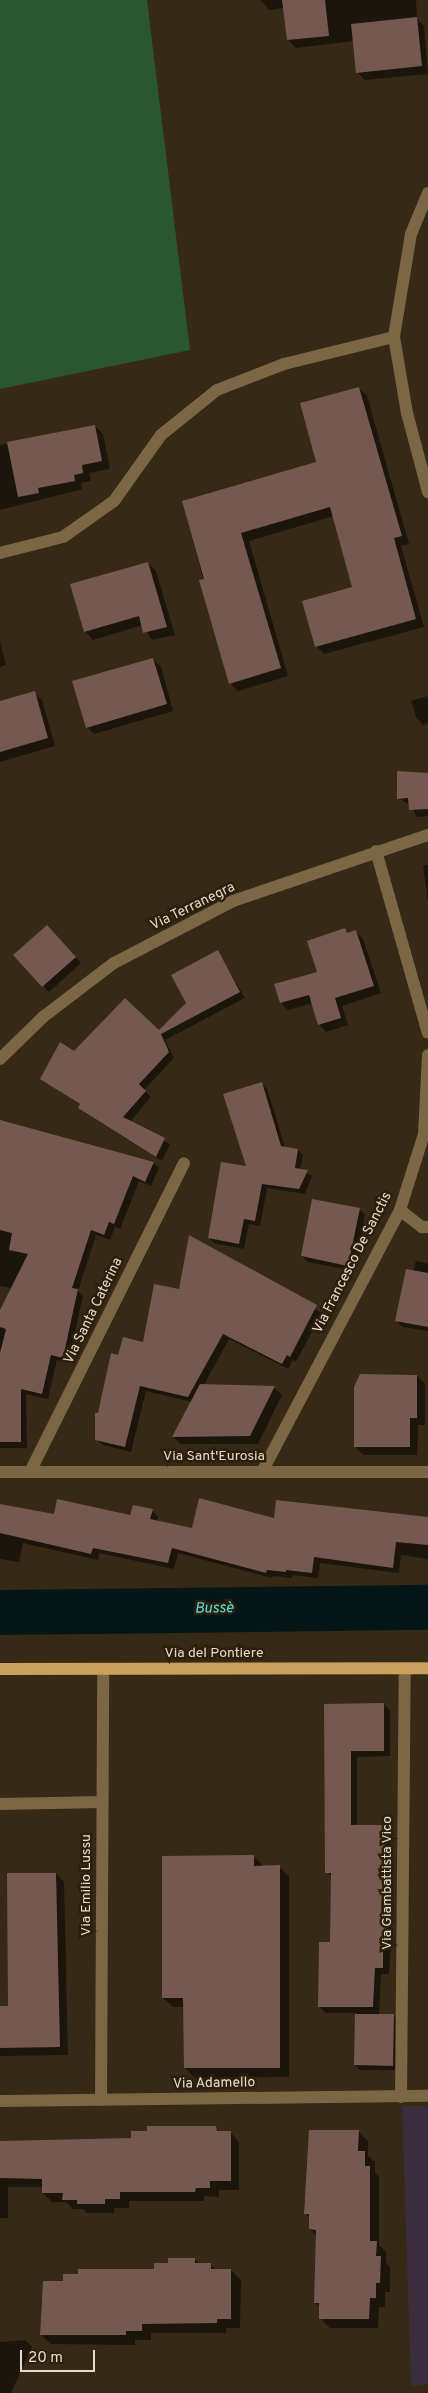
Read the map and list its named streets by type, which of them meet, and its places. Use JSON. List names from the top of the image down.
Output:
{
  "streets": {
    "main road": ["Via del Pontiere"],
    "street": [
      "Via Terranegra",
      "Via Francesco De Sanctis",
      "Via Santa Caterina",
      "Via Sant'Eurosia",
      "Via Giambattista Vico",
      "Via Emilio Lussu",
      "Via Adamello"
    ]
  },
  "crossings": [
    ["Via Francesco De Sanctis", "Via Sant'Eurosia"],
    ["Via Santa Caterina", "Via Sant'Eurosia"],
    ["Via del Pontiere", "Via Giambattista Vico"],
    ["Via del Pontiere", "Via Emilio Lussu"],
    ["Via Giambattista Vico", "Via Adamello"],
    ["Via Emilio Lussu", "Via Adamello"]
  ],
  "water": ["Bussè"],
  "scale_bar": "20 m"
}
